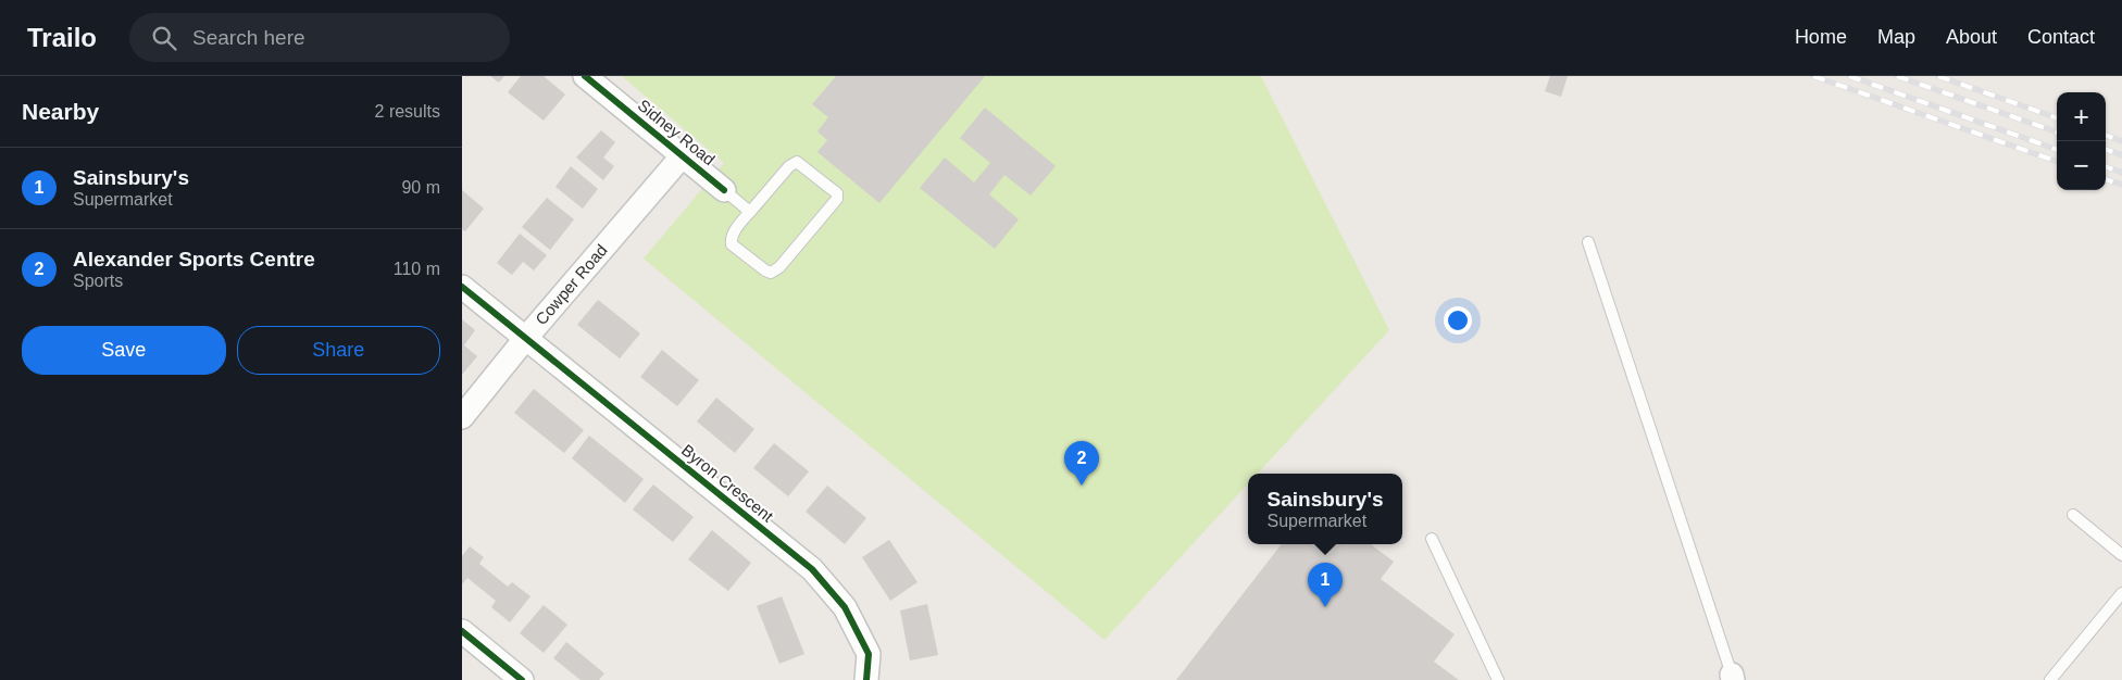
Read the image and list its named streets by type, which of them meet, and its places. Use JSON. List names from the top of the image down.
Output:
{
  "streets": {
    "street": ["Sidney Road", "Cowper Road", "Byron Crescent"]
  },
  "crossings": [
    ["Sidney Road", "Cowper Road"],
    ["Cowper Road", "Byron Crescent"]
  ],
  "page": {
    "header": "Trailo",
    "search": "Search here",
    "nav": [
      "Home",
      "Map",
      "About",
      "Contact"
    ],
    "heading": ["Nearby", "2 results"],
    "map_buttons": ["+", "−"],
    "list": [
      {
        "mark": "1",
        "name": "Sainsbury's",
        "note": "Supermarket",
        "value": "90 m"
      },
      {
        "mark": "2",
        "name": "Alexander Sports Centre",
        "note": "Sports",
        "value": "110 m"
      }
    ],
    "buttons": ["Save", "Share"],
    "pins": ["2", "1"],
    "popup": ["Sainsbury's", "Supermarket"]
  }
}
